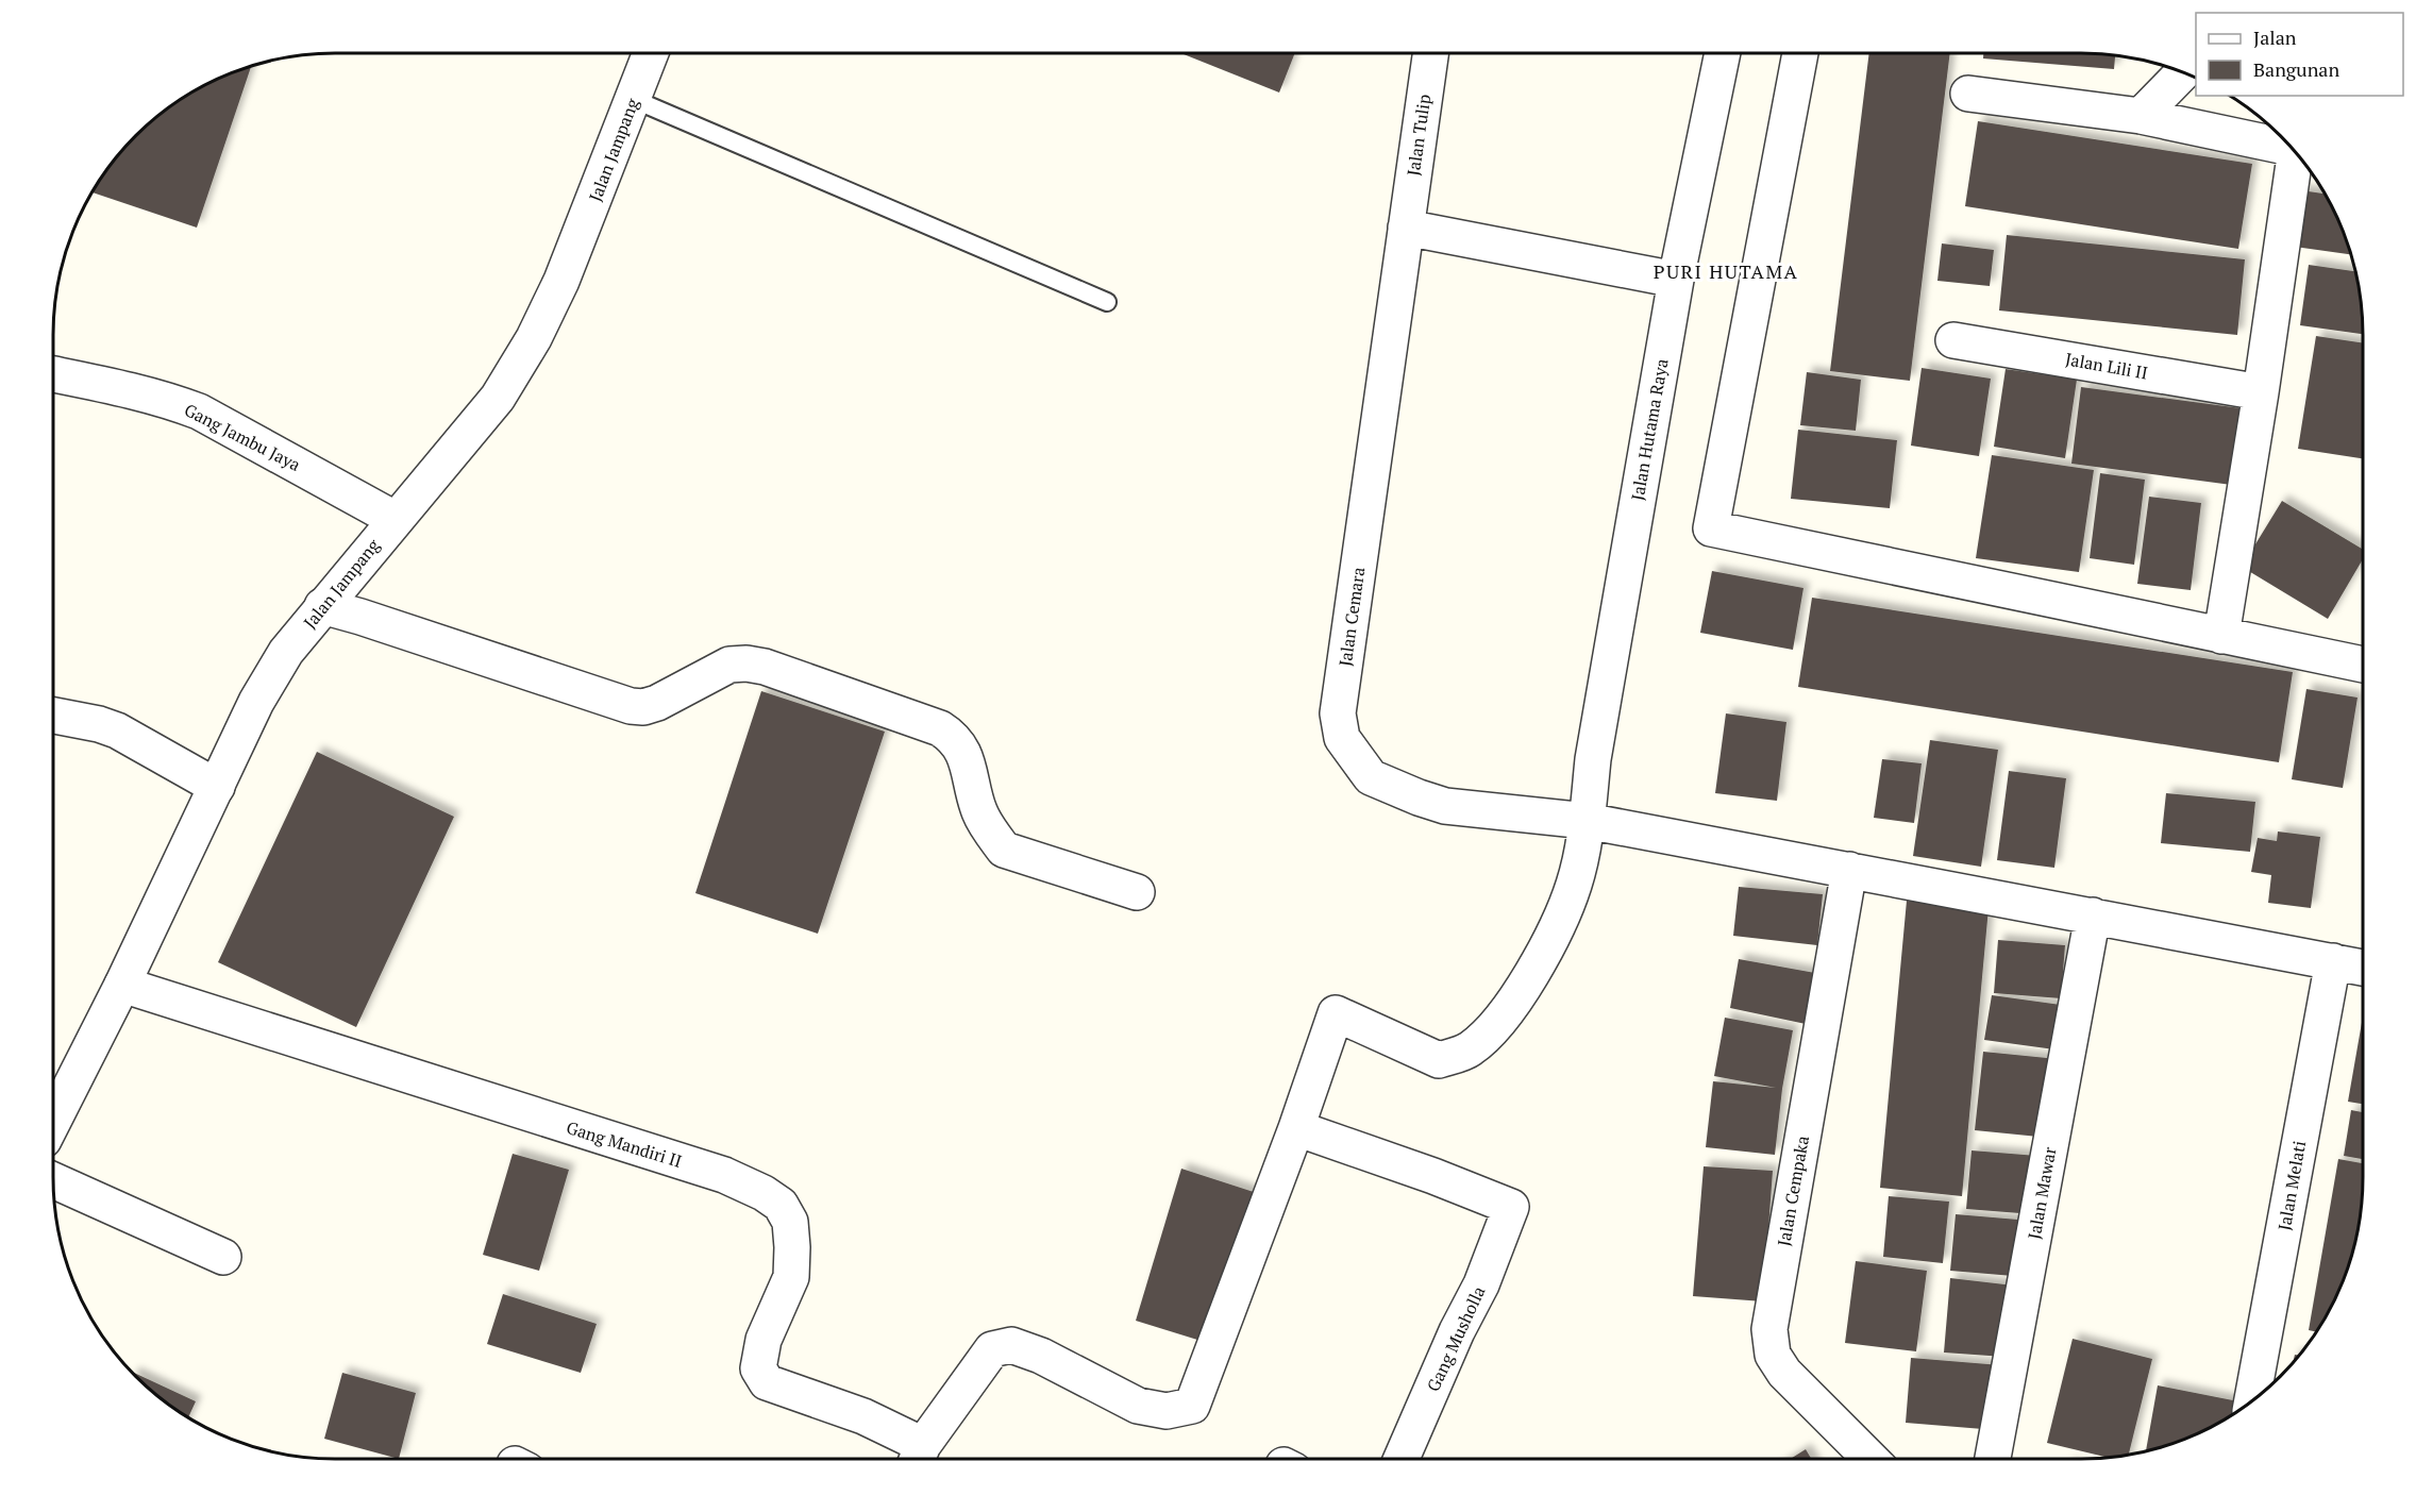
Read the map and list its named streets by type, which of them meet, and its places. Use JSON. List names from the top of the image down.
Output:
{
  "streets": {
    "street": [
      "Jalan Tulip",
      "Jalan Jampang",
      "Jalan Lili II",
      "Jalan Hutama Raya",
      "Gang Jambu Jaya",
      "Jalan Cemara",
      "Gang Mandiri II",
      "Jalan Melati",
      "Jalan Cempaka",
      "Jalan Mawar",
      "Gang Musholla"
    ]
  },
  "crossings": [
    ["Jalan Tulip", "Jalan Cemara"],
    ["Jalan Jampang", "Gang Jambu Jaya"],
    ["Jalan Jampang", "Gang Mandiri II"],
    ["Jalan Hutama Raya", "Jalan Cemara"],
    ["Jalan Hutama Raya", "Gang Musholla"],
    ["Jalan Cemara", "Jalan Melati"],
    ["Jalan Cemara", "Jalan Cempaka"],
    ["Jalan Cemara", "Jalan Mawar"]
  ],
  "districts": ["PURI HUTAMA"],
  "legend": ["Jalan", "Bangunan"]
}
